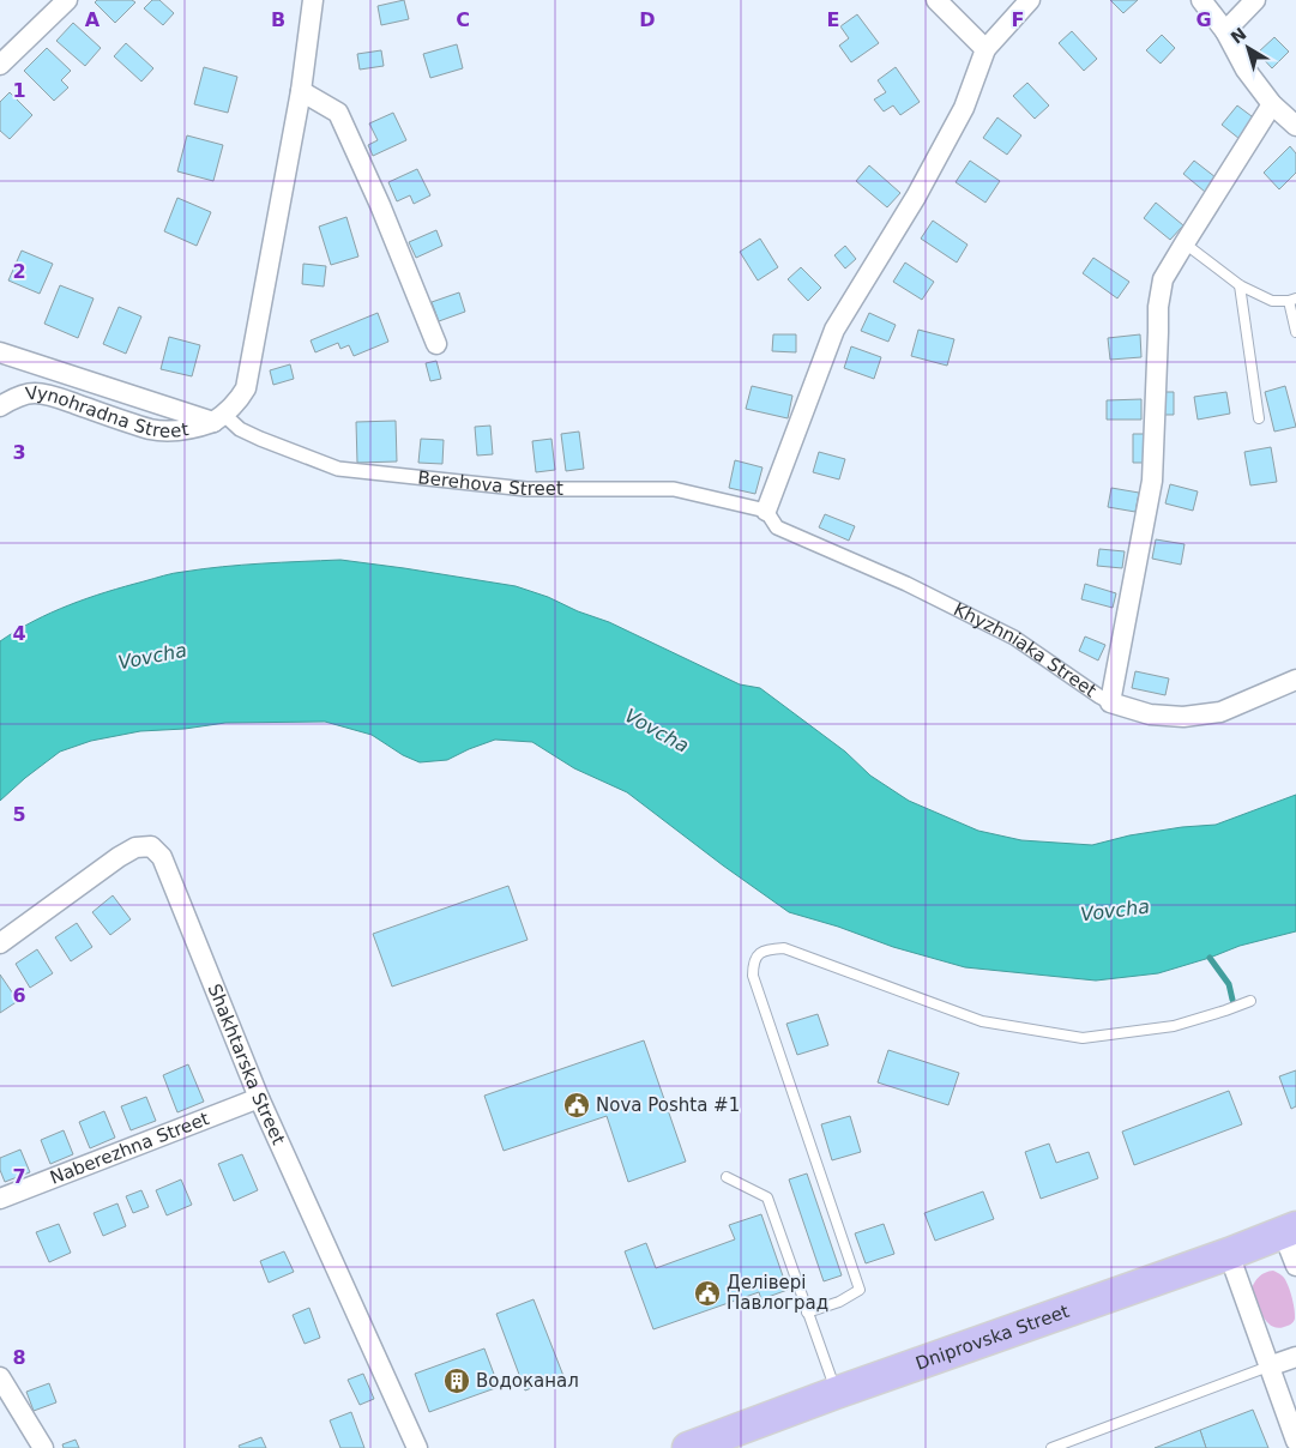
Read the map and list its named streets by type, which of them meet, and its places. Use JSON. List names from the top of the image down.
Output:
{
  "streets": {
    "highway": ["Dniprovska Street"],
    "street": [
      "Vynohradna Street",
      "Berehova Street",
      "Khyzhniaka Street",
      "Shakhtarska Street",
      "Naberezhna Street"
    ]
  },
  "crossings": [
    ["Vynohradna Street", "Berehova Street"],
    ["Berehova Street", "Khyzhniaka Street"],
    ["Shakhtarska Street", "Naberezhna Street"]
  ],
  "water": ["Vovcha"],
  "places": {
    "public building": ["Nova Poshta #1", "Делівері Павлоград"],
    "building": ["Водоканал"]
  },
  "north": "top left",
  "grid": {
    "columns": [
      "A",
      "B",
      "C",
      "D",
      "E",
      "F",
      "G"
    ],
    "rows": [
      "1",
      "2",
      "3",
      "4",
      "5",
      "6",
      "7",
      "8"
    ]
  }
}
